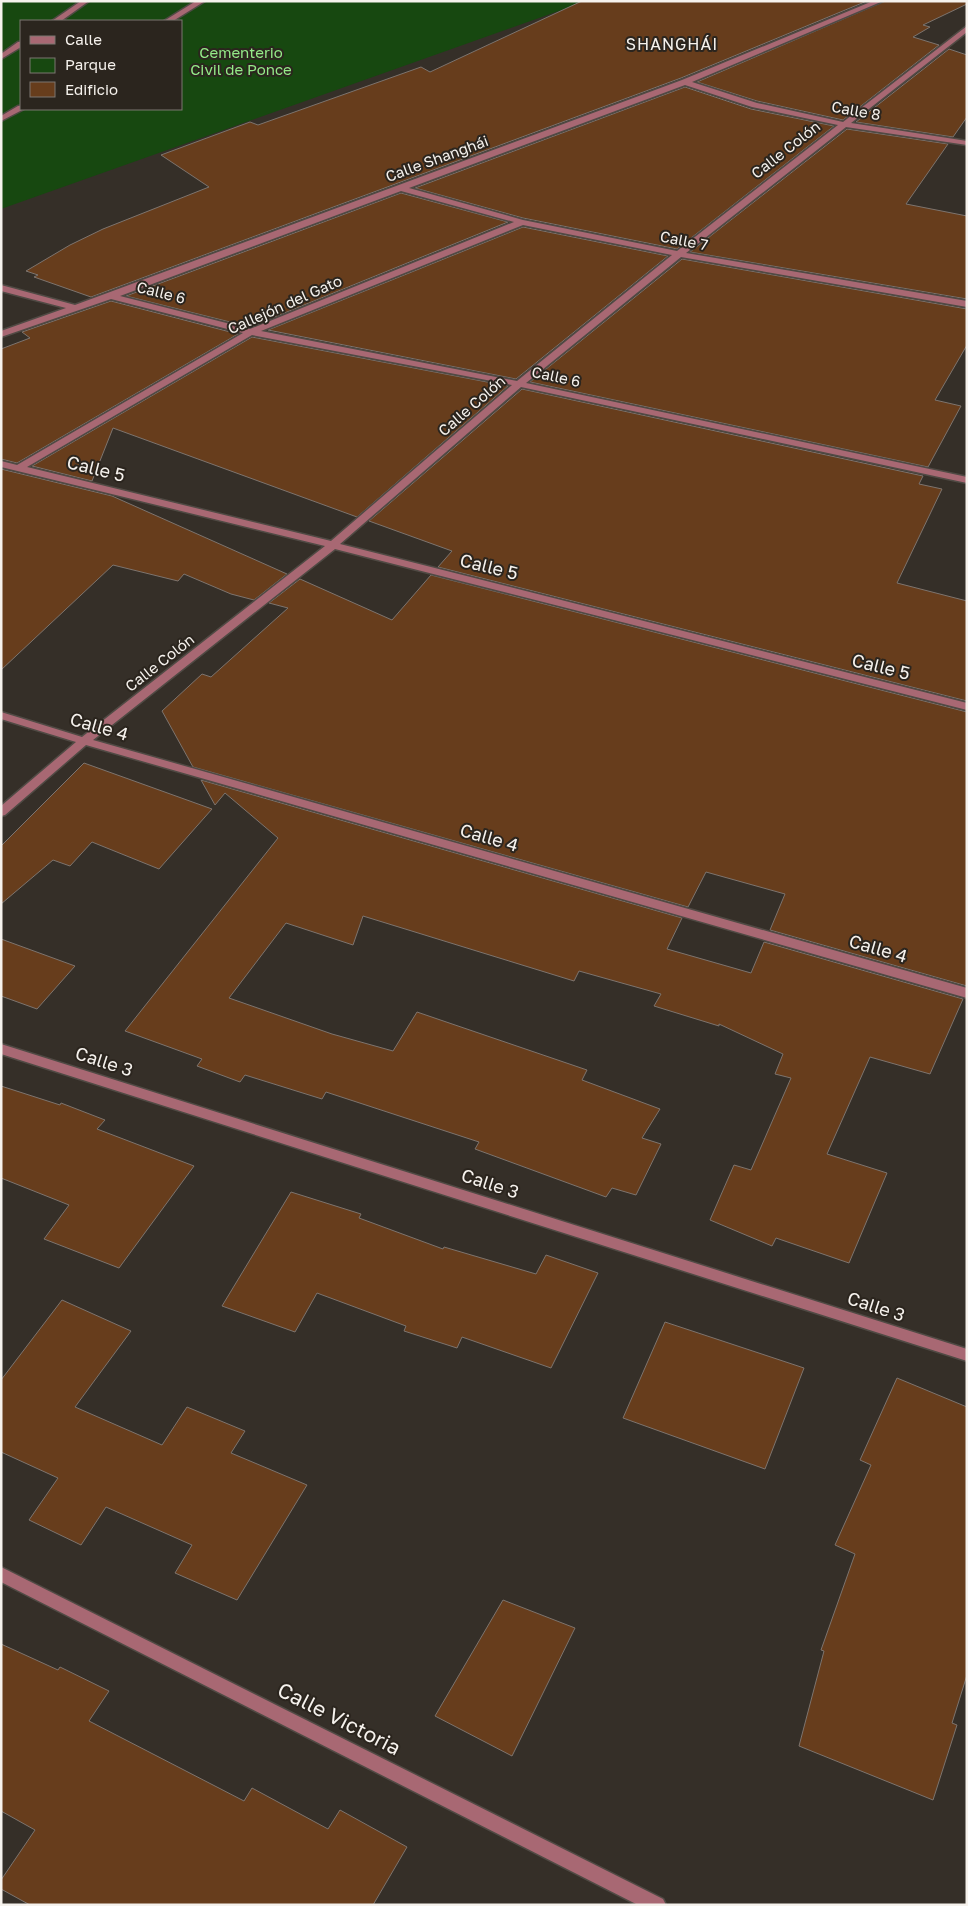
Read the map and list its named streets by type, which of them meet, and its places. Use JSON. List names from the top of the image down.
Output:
{
  "streets": {
    "street": [
      "Calle 8",
      "Calle Colón",
      "Calle Shanghái",
      "Calle 7",
      "Calle 6",
      "Callejón del Gato",
      "Calle 5",
      "Calle 4",
      "Calle 3",
      "Calle Victoria"
    ]
  },
  "crossings": [
    ["Calle 8", "Calle Colón"],
    ["Calle 8", "Calle Shanghái"],
    ["Calle Colón", "Calle 7"],
    ["Calle Colón", "Calle 6"],
    ["Calle Colón", "Calle 5"],
    ["Calle Colón", "Calle 4"],
    ["Calle Shanghái", "Calle 7"],
    ["Calle Shanghái", "Calle 6"],
    ["Calle 7", "Callejón del Gato"],
    ["Calle 6", "Callejón del Gato"],
    ["Callejón del Gato", "Calle 5"]
  ],
  "districts": ["SHANGHÁI"],
  "parks": ["Cementerio Civil de Ponce"],
  "legend": ["Calle", "Parque", "Edificio"]
}
